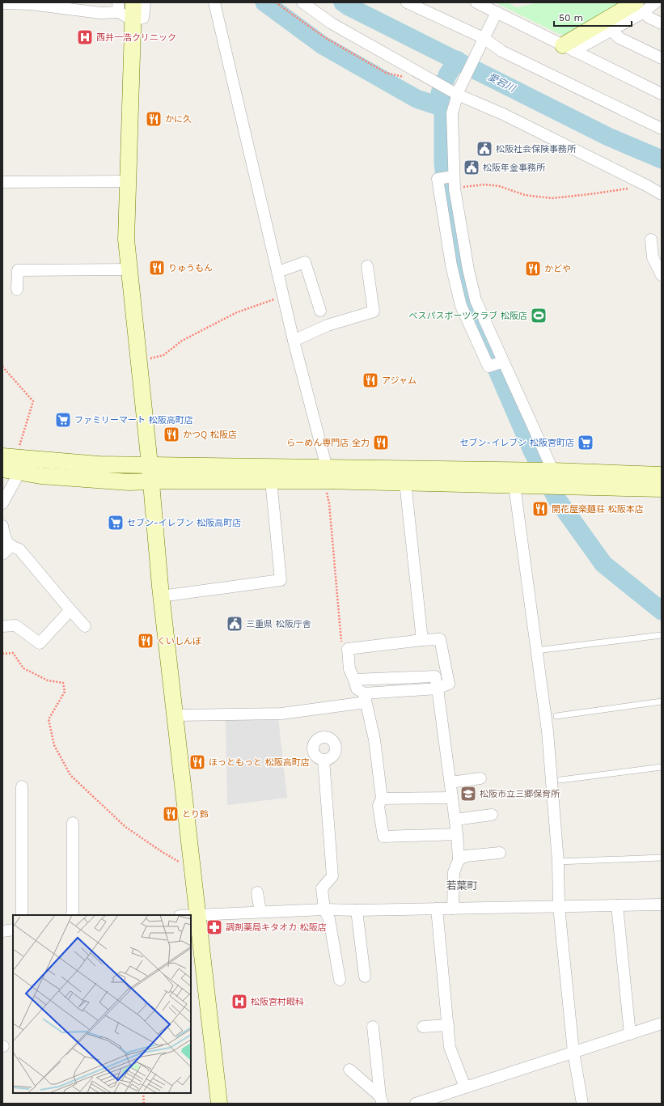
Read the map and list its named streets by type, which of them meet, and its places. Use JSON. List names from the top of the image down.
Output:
{
  "districts": ["若葉町"],
  "water": ["愛宕川"],
  "places": {
    "hospital": ["西井一浩クリニック", "松阪宮村眼科"],
    "restaurant": [
      "かに久",
      "りゅうもん",
      "かどや",
      "アジャム",
      "かつQ 松阪店",
      "らーめん専門店 全力",
      "開花屋楽麺荘 松阪本店",
      "くいしんぼ",
      "ほっともっと 松阪高町店",
      "とり鈴"
    ],
    "public building": ["松阪社会保険事務所", "松阪年金事務所", "三重県 松阪庁舎"],
    "sports": ["ベスパスポーツクラブ 松阪店"],
    "supermarket": ["ファミリーマート 松阪高町店", "セブン-イレブン 松阪宮町店", "セブン-イレブン 松阪高町店"],
    "school or university": ["松阪市立三郷保育所"],
    "pharmacy": ["調剤薬局キタオカ 松阪店"]
  },
  "scale_bar": "50 m"
}
